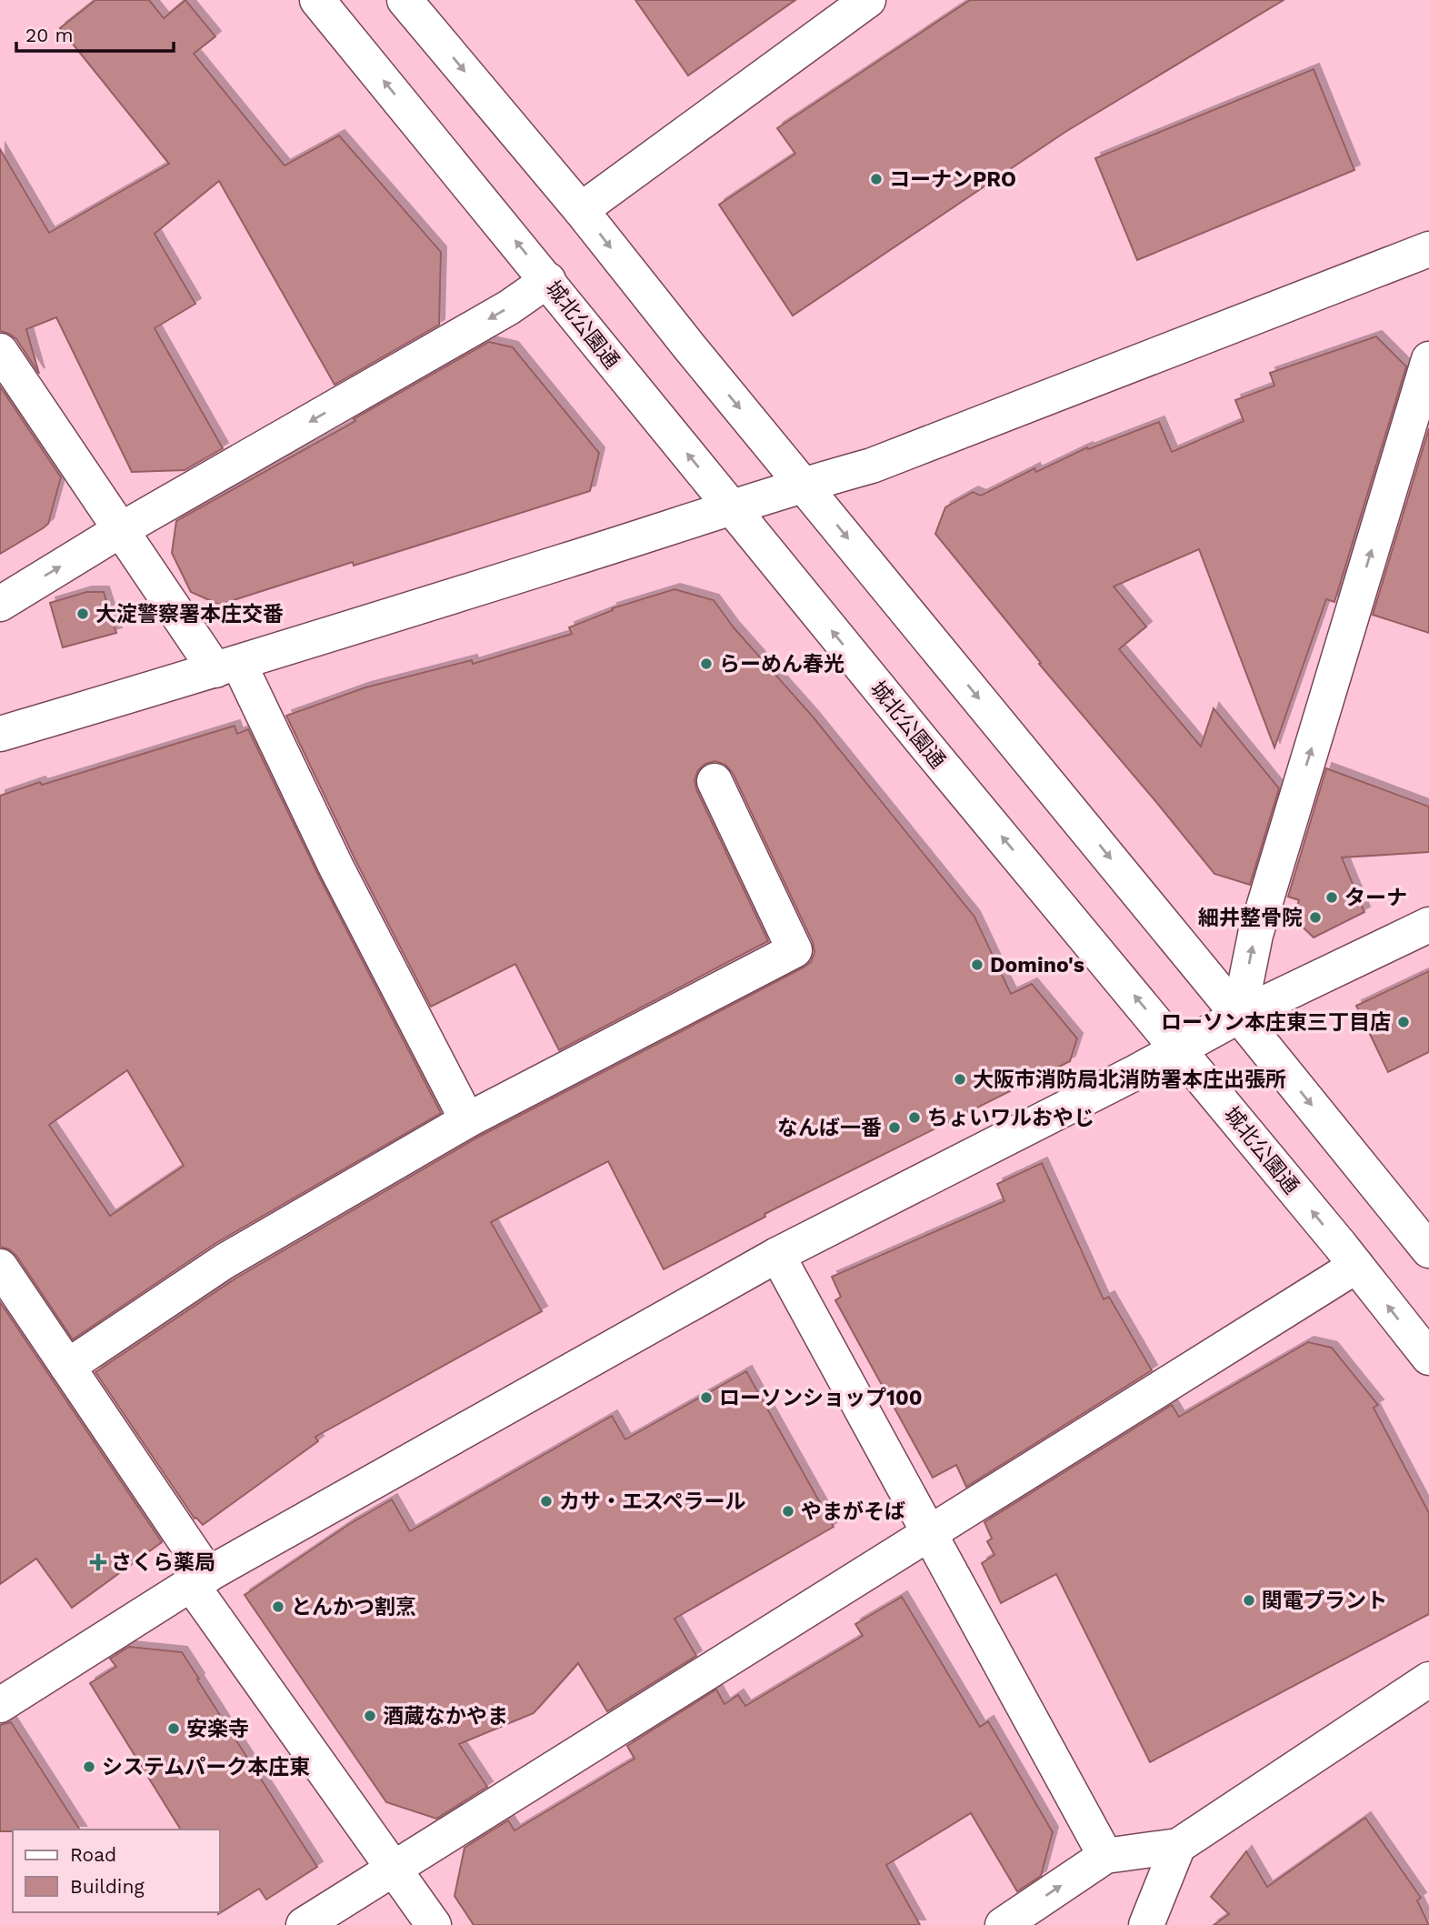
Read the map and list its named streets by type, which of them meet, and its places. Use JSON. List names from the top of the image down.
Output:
{
  "streets": {
    "street": ["城北公園通"]
  },
  "places": {
    "other": [
      "コーナンPRO",
      "大淀警察署本庄交番",
      "らーめん春光",
      "ターナ",
      "細井整骨院",
      "Domino's",
      "ローソン本庄東三丁目店",
      "大阪市消防局北消防署本庄出張所",
      "ちょいワルおやじ",
      "なんば一番",
      "ローソンショップ100",
      "カサ・エスペラール",
      "やまがそば",
      "関電プラント",
      "とんかつ割烹",
      "酒蔵なかやま",
      "安楽寺",
      "システムパーク本庄東"
    ],
    "health": ["さくら薬局"]
  },
  "legend": ["Road", "Building"],
  "scale_bar": "20 m"
}
